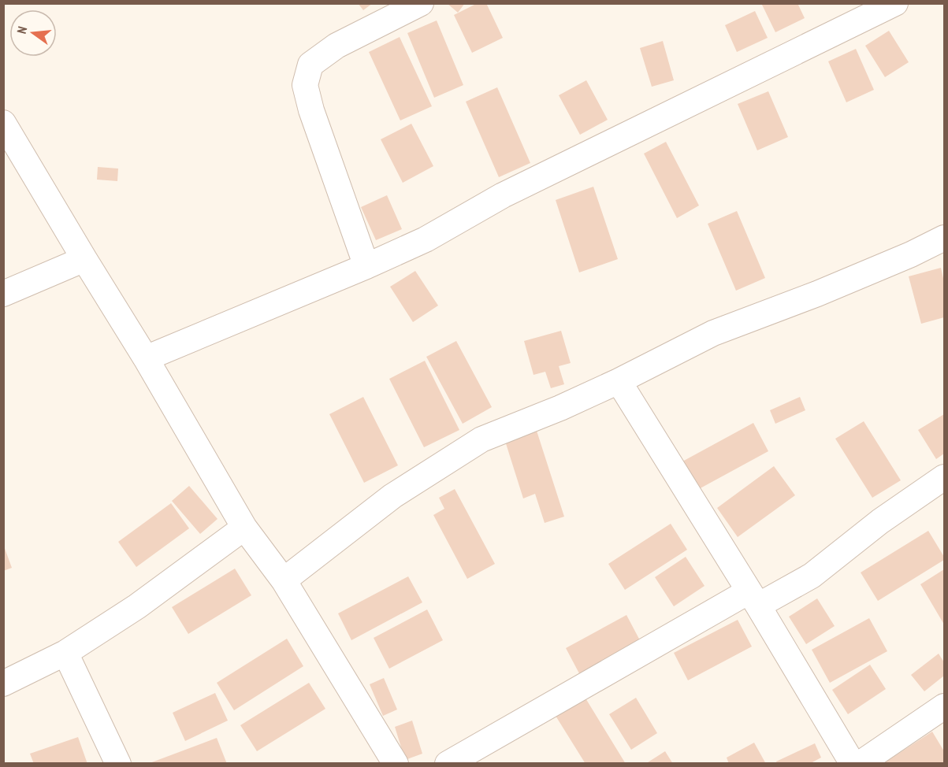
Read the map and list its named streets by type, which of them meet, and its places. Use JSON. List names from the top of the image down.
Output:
{
  "north": "left"
}
